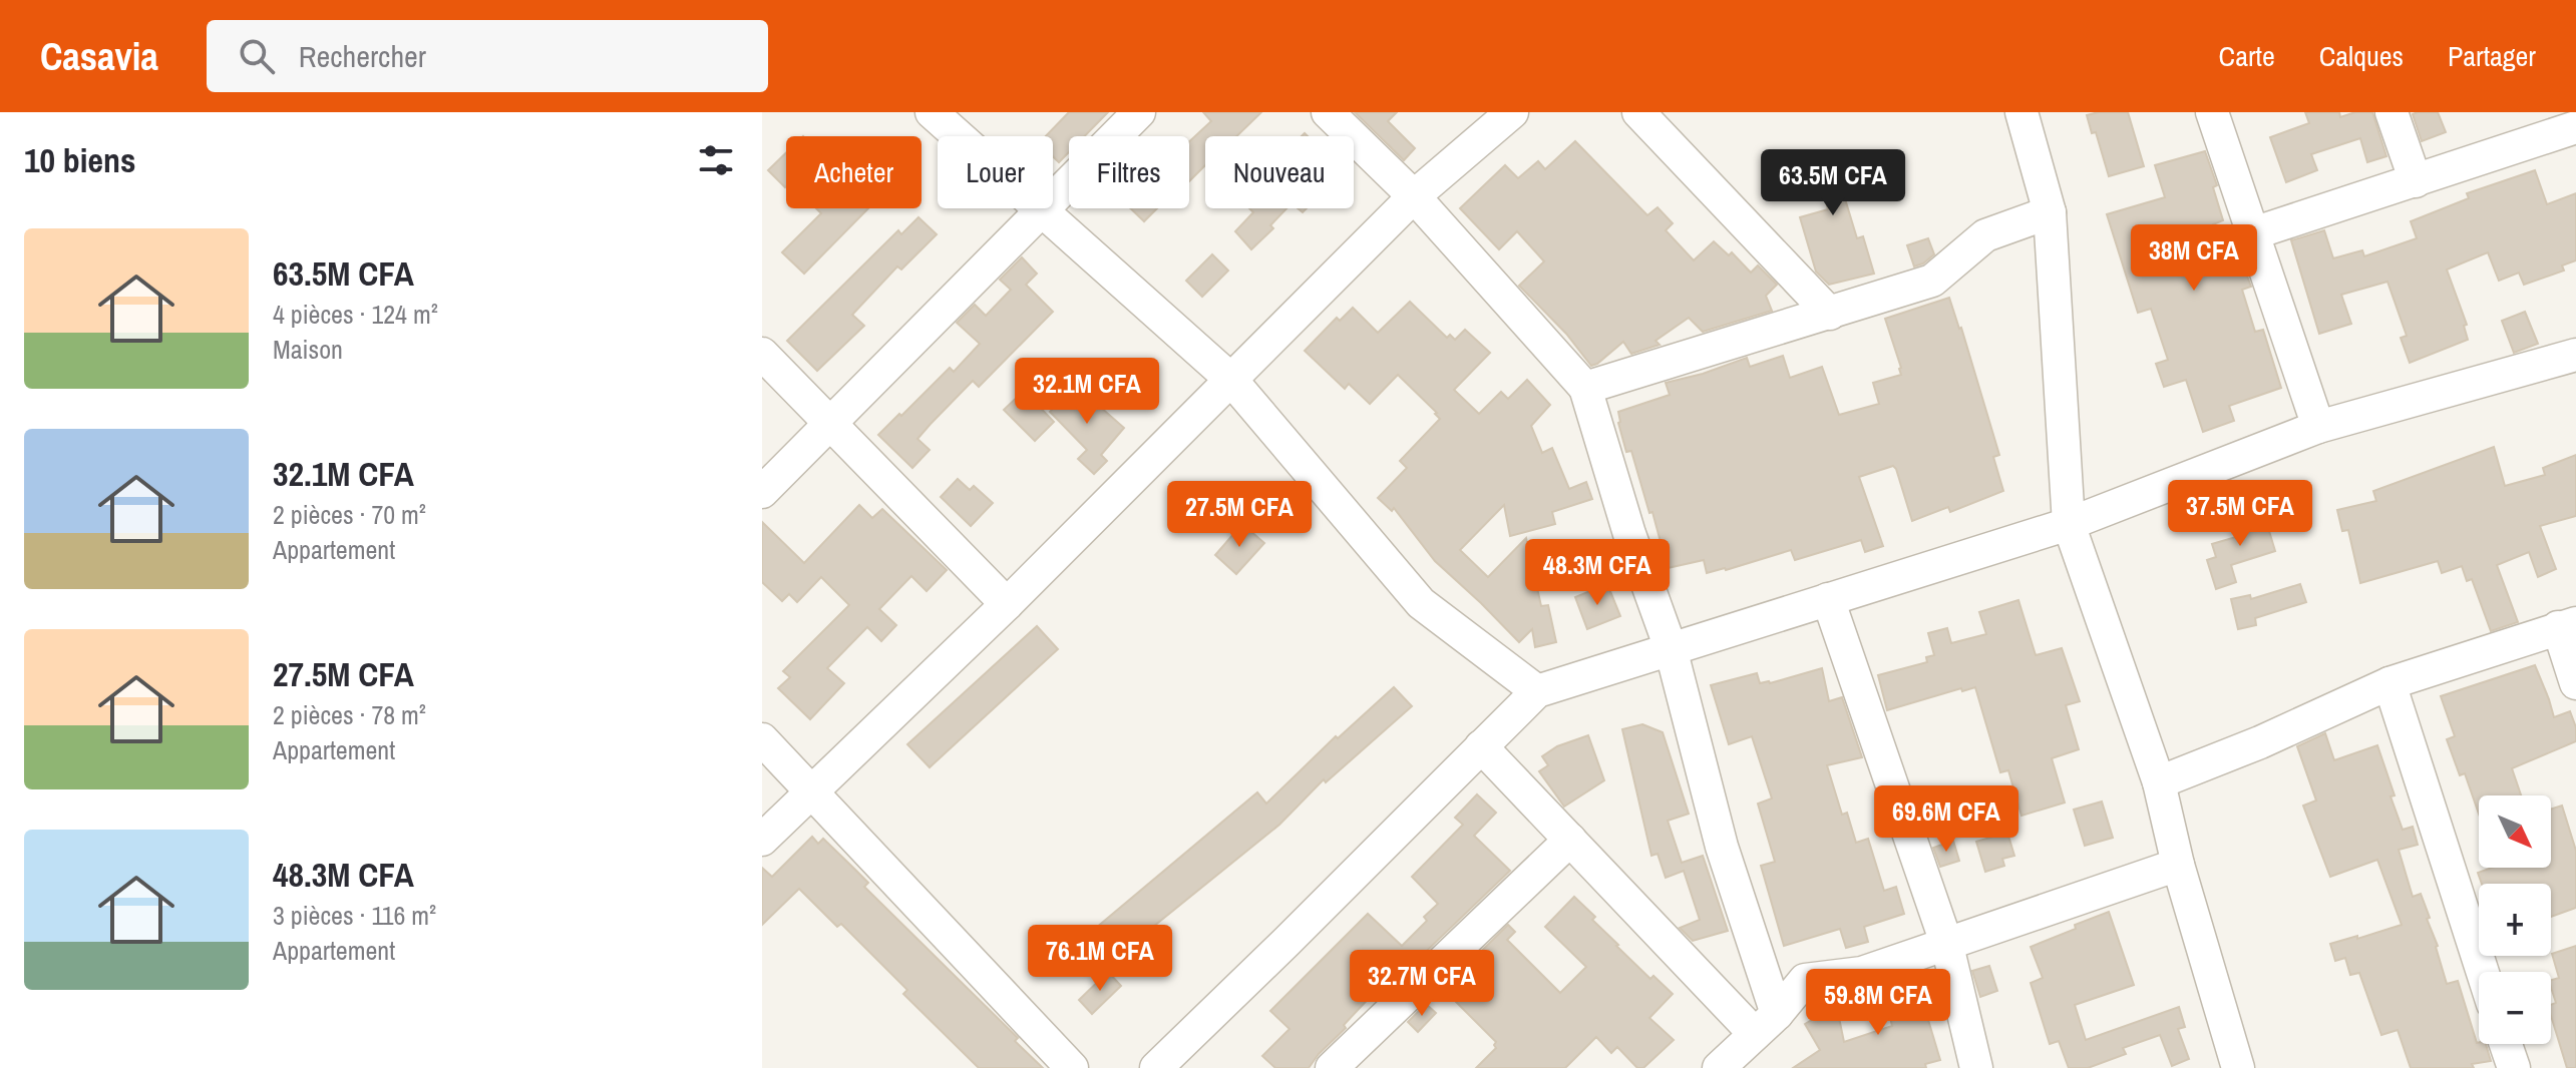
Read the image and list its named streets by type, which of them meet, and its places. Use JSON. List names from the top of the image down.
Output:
{
  "north": "bottom right",
  "page": {
    "header": "Casavia",
    "search": "Rechercher",
    "nav": ["Carte", "Calques", "Partager"],
    "heading": "10 biens",
    "chip": [
      "Acheter",
      "Louer",
      "Filtres",
      "Nouveau"
    ],
    "price": [
      "63.5M CFA",
      "38M CFA",
      "32.1M CFA",
      "37.5M CFA",
      "27.5M CFA",
      "48.3M CFA",
      "69.6M CFA",
      "76.1M CFA",
      "32.7M CFA",
      "59.8M CFA"
    ],
    "list": [
      {
        "name": "63.5M CFA",
        "note": "4 pièces · 124 m² · Maison"
      },
      {
        "name": "32.1M CFA",
        "note": "2 pièces · 70 m² · Appartement"
      },
      {
        "name": "27.5M CFA",
        "note": "2 pièces · 78 m² · Appartement"
      },
      {
        "name": "48.3M CFA",
        "note": "3 pièces · 116 m² · Appartement"
      }
    ],
    "map_buttons": ["+", "−"]
  }
}
